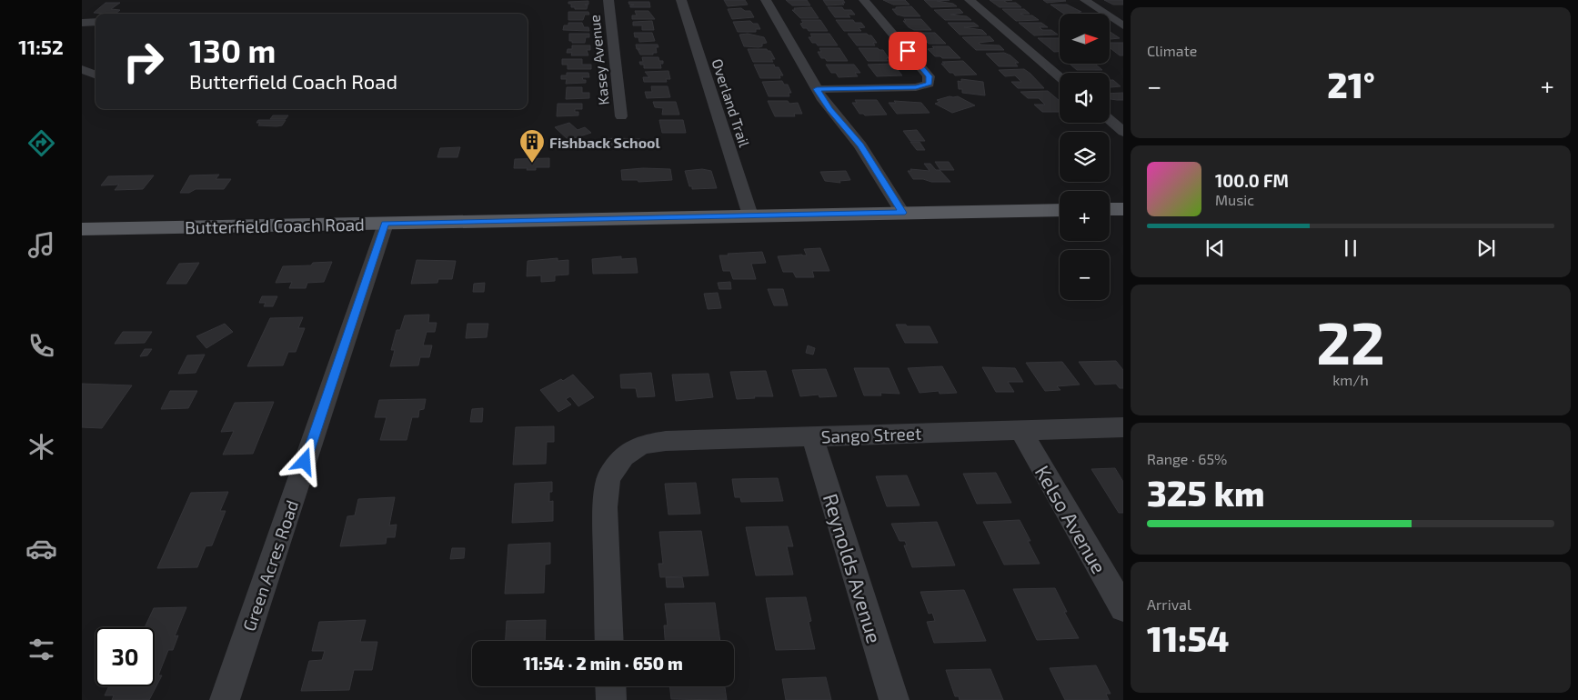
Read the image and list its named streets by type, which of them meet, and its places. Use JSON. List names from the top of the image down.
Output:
{
  "streets": {
    "main road": ["Butterfield Coach Road"],
    "street": [
      "Kasey Avenue",
      "Overland Trail",
      "Sango Street",
      "Kelso Avenue",
      "Green Acres Road",
      "Reynolds Avenue"
    ]
  },
  "crossings": [
    ["Overland Trail", "Butterfield Coach Road"],
    ["Butterfield Coach Road", "Green Acres Road"],
    ["Sango Street", "Kelso Avenue"],
    ["Sango Street", "Reynolds Avenue"]
  ],
  "places": {
    "building": ["Fishback School"]
  },
  "north": "right",
  "page": {
    "tabs": "11:52",
    "tile": [
      "Climate",
      ["22", "km/h"],
      ["Range · 65%", "325 km"],
      ["Arrival", "11:54"]
    ],
    "map_buttons": ["+", "−"],
    "turn": ["130 m", "Butterfield Coach Road"],
    "heat": ["−", "21°", "+"],
    "song": ["100.0 FM", "Music"],
    "limit": "30",
    "trip": "11:54 · 2 min · 650 m"
  }
}
